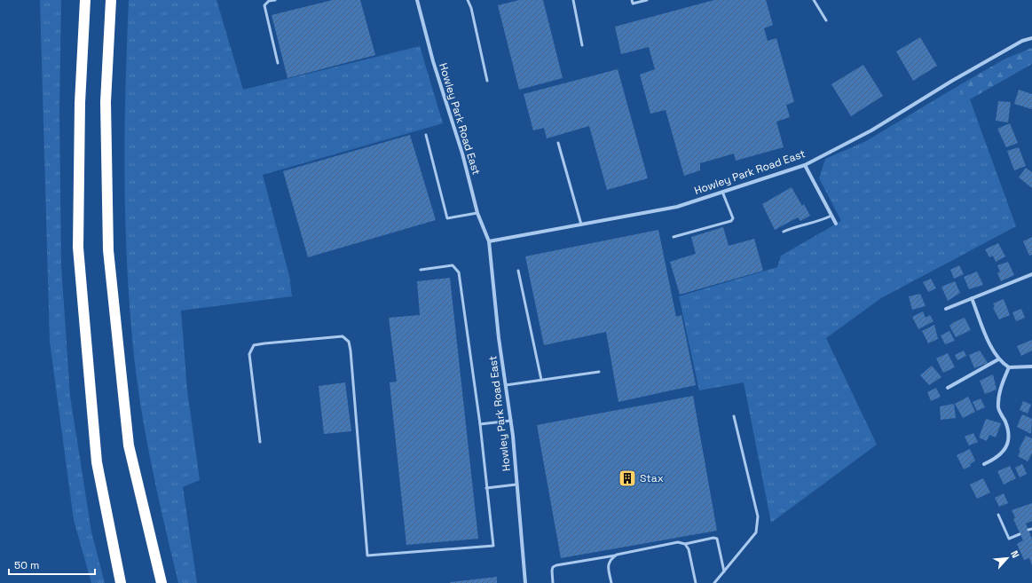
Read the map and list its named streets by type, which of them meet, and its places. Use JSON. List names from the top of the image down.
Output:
{
  "streets": {
    "street": ["Howley Park Road East"]
  },
  "places": {
    "building": ["Stax"]
  },
  "scale_bar": "50 m",
  "north": "top right"
}
